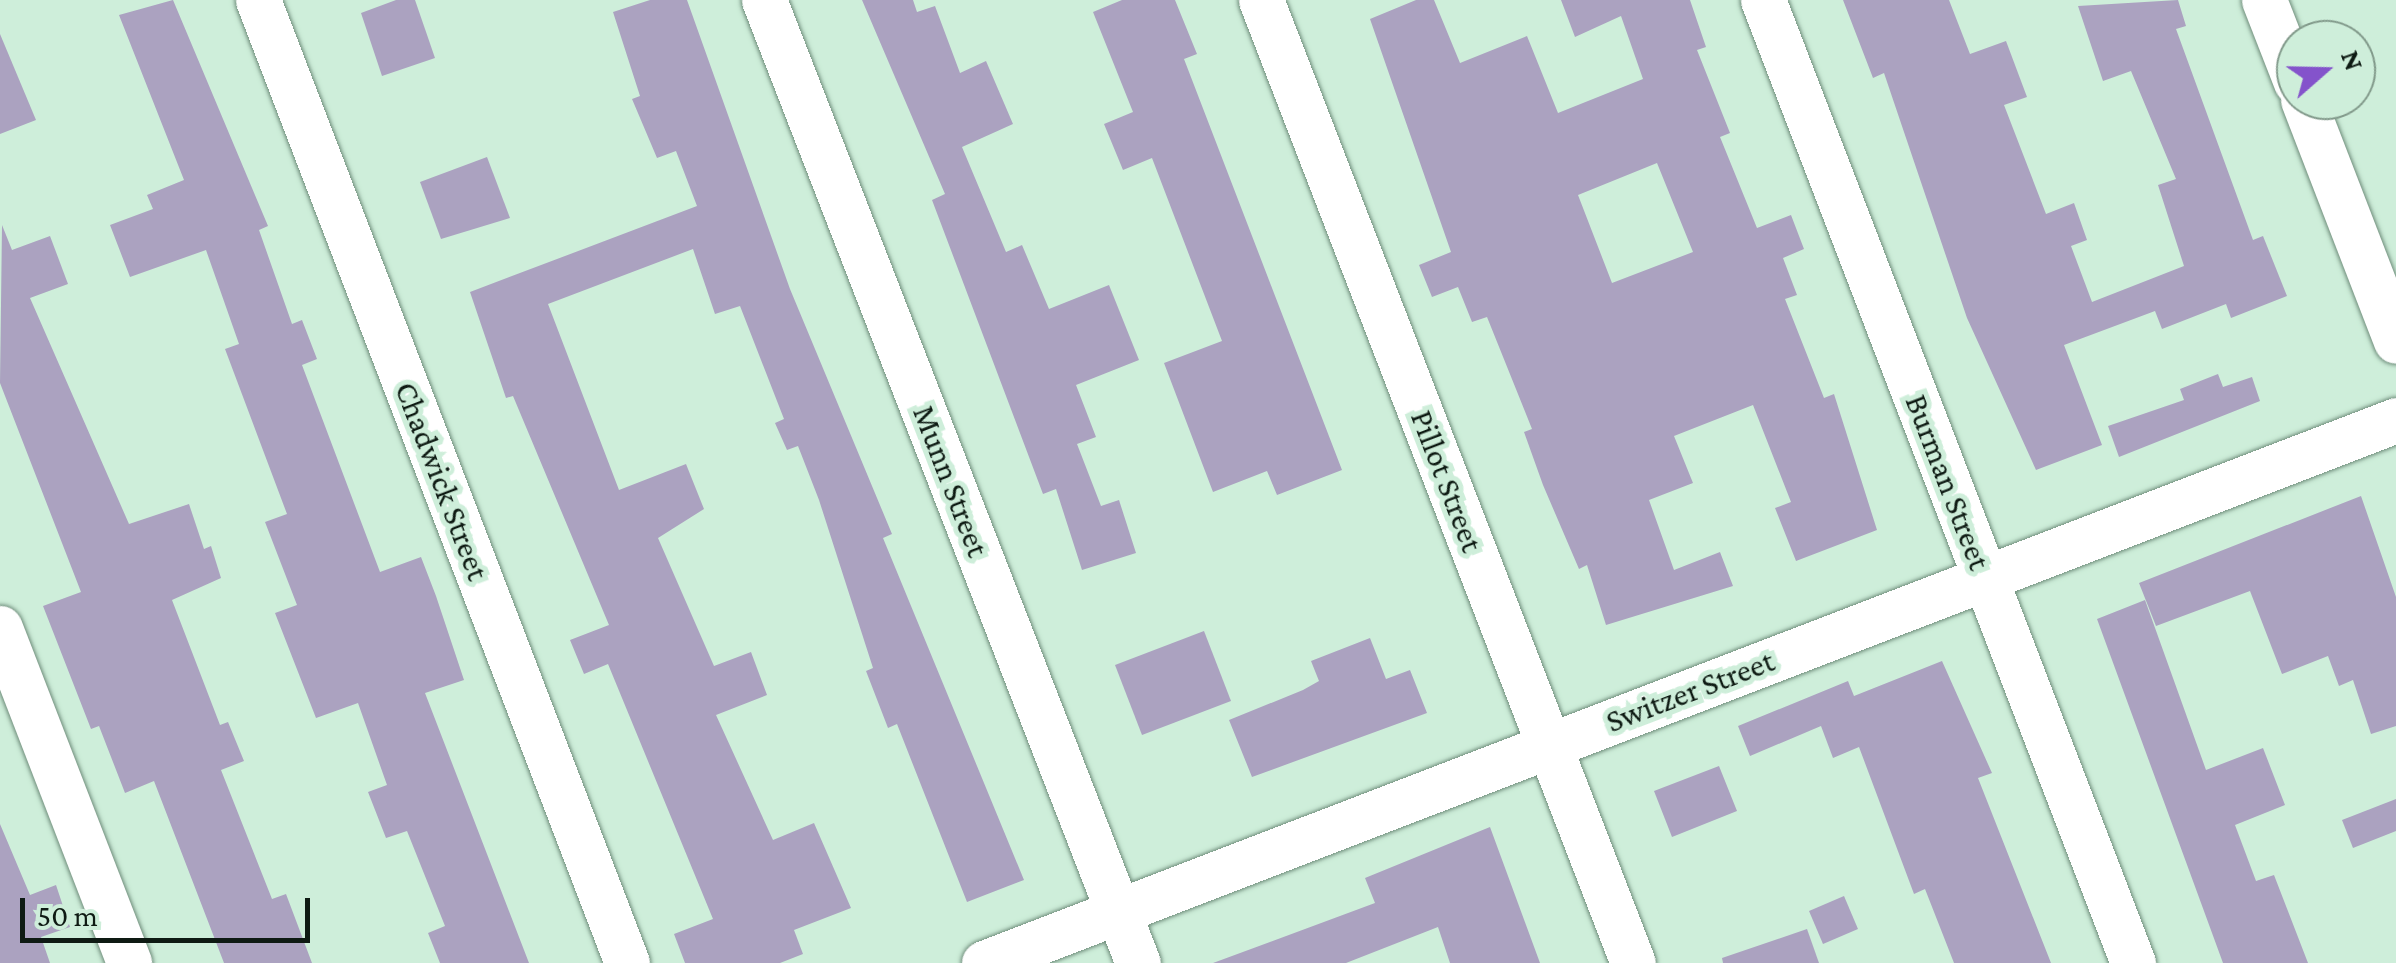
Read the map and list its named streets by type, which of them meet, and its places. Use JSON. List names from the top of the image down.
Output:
{
  "streets": {
    "street": [
      "Chadwick Street",
      "Munn Street",
      "Pillot Street",
      "Burman Street",
      "Switzer Street"
    ]
  },
  "crossings": [
    ["Munn Street", "Switzer Street"],
    ["Pillot Street", "Switzer Street"],
    ["Burman Street", "Switzer Street"]
  ],
  "scale_bar": "50 m",
  "north": "right"
}
